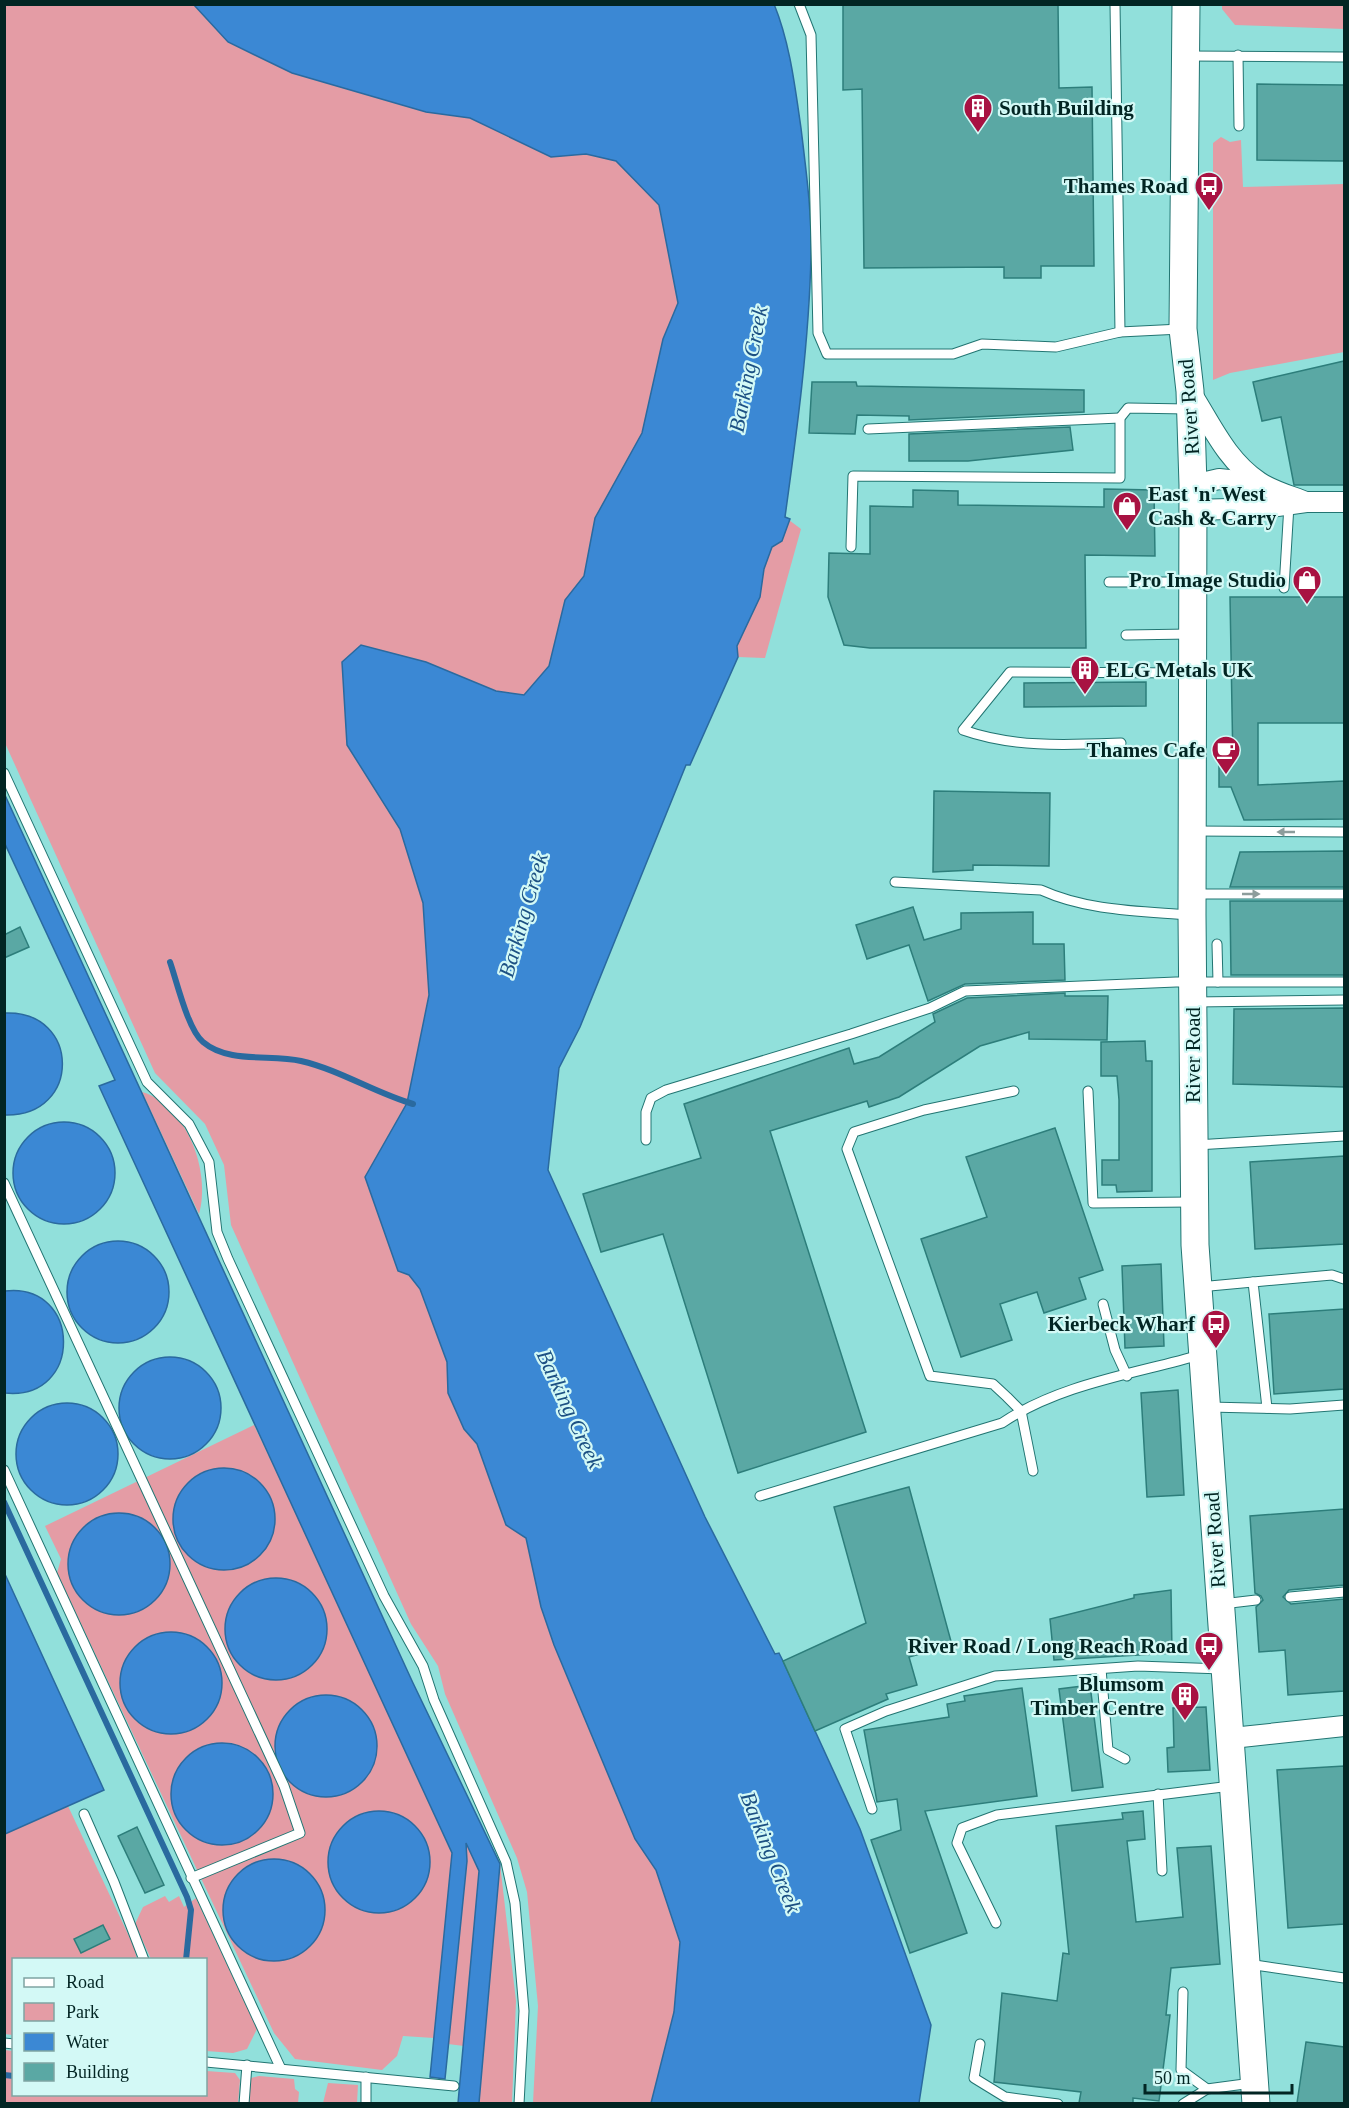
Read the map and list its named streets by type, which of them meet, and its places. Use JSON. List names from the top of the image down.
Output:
{
  "streets": {
    "street": ["River Road"]
  },
  "water": ["Barking Creek"],
  "places": {
    "building": ["South Building", "ELG Metals UK", "Blumsom Timber Centre"],
    "bus stop": ["Thames Road", "Kierbeck Wharf", "River Road / Long Reach Road"],
    "shop": ["East 'n' West Cash & Carry", "Pro Image Studio"],
    "cafe": ["Thames Cafe"]
  },
  "legend": [
    "Road",
    "Park",
    "Water",
    "Building"
  ],
  "scale_bar": "50 m"
}
